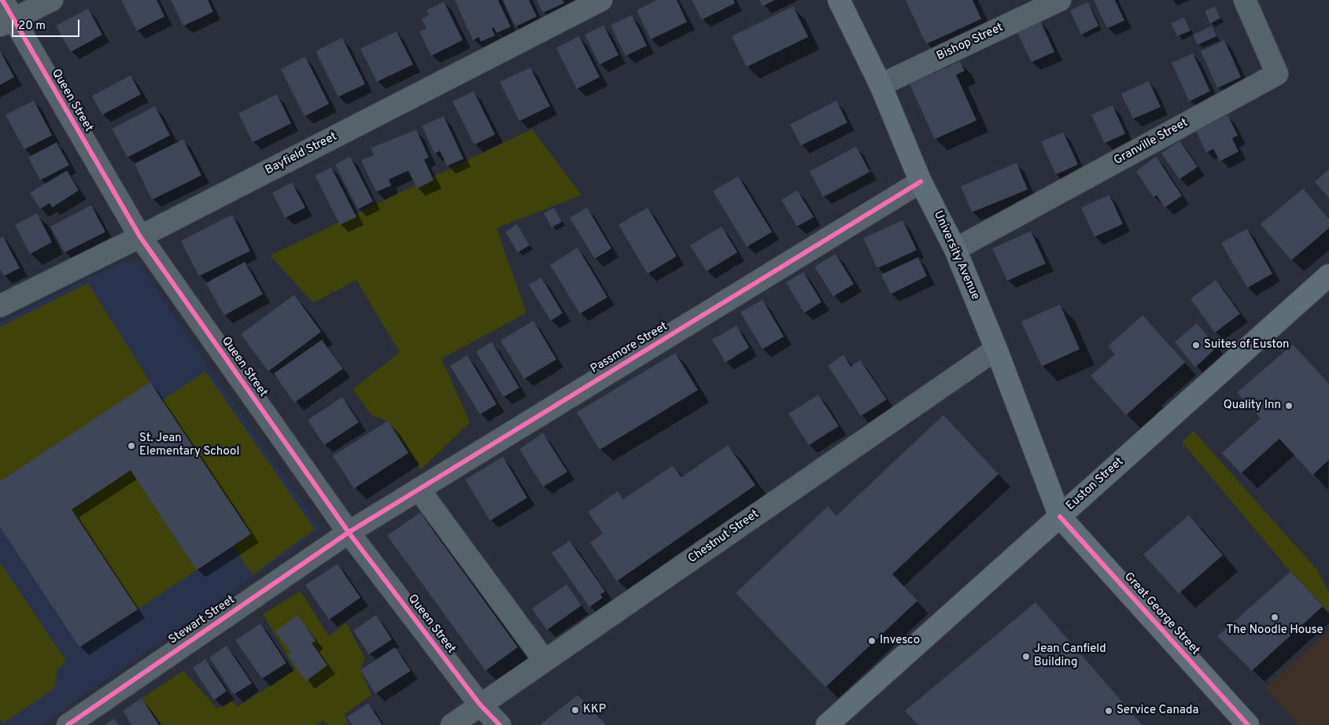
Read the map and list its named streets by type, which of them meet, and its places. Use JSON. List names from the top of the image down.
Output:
{
  "streets": {
    "main road": ["University Avenue", "Euston Street", "Great George Street"],
    "street": [
      "Bishop Street",
      "Queen Street",
      "Granville Street",
      "Bayfield Street",
      "Passmore Street",
      "Chestnut Street",
      "Stewart Street"
    ]
  },
  "crossings": [
    ["Bishop Street", "University Avenue"],
    ["Queen Street", "Bayfield Street"],
    ["Queen Street", "Passmore Street"],
    ["Queen Street", "Chestnut Street"],
    ["Queen Street", "Stewart Street"],
    ["Granville Street", "University Avenue"],
    ["University Avenue", "Passmore Street"],
    ["University Avenue", "Euston Street"],
    ["University Avenue", "Chestnut Street"],
    ["University Avenue", "Great George Street"],
    ["Passmore Street", "Stewart Street"],
    ["Euston Street", "Great George Street"]
  ],
  "places": [
    "Suites of Euston",
    "Quality Inn",
    "St. Jean Elementary School",
    "The Noodle House",
    "Invesco",
    "Jean Canfield Building",
    "KKP",
    "Service Canada"
  ],
  "scale_bar": "20 m"
}
